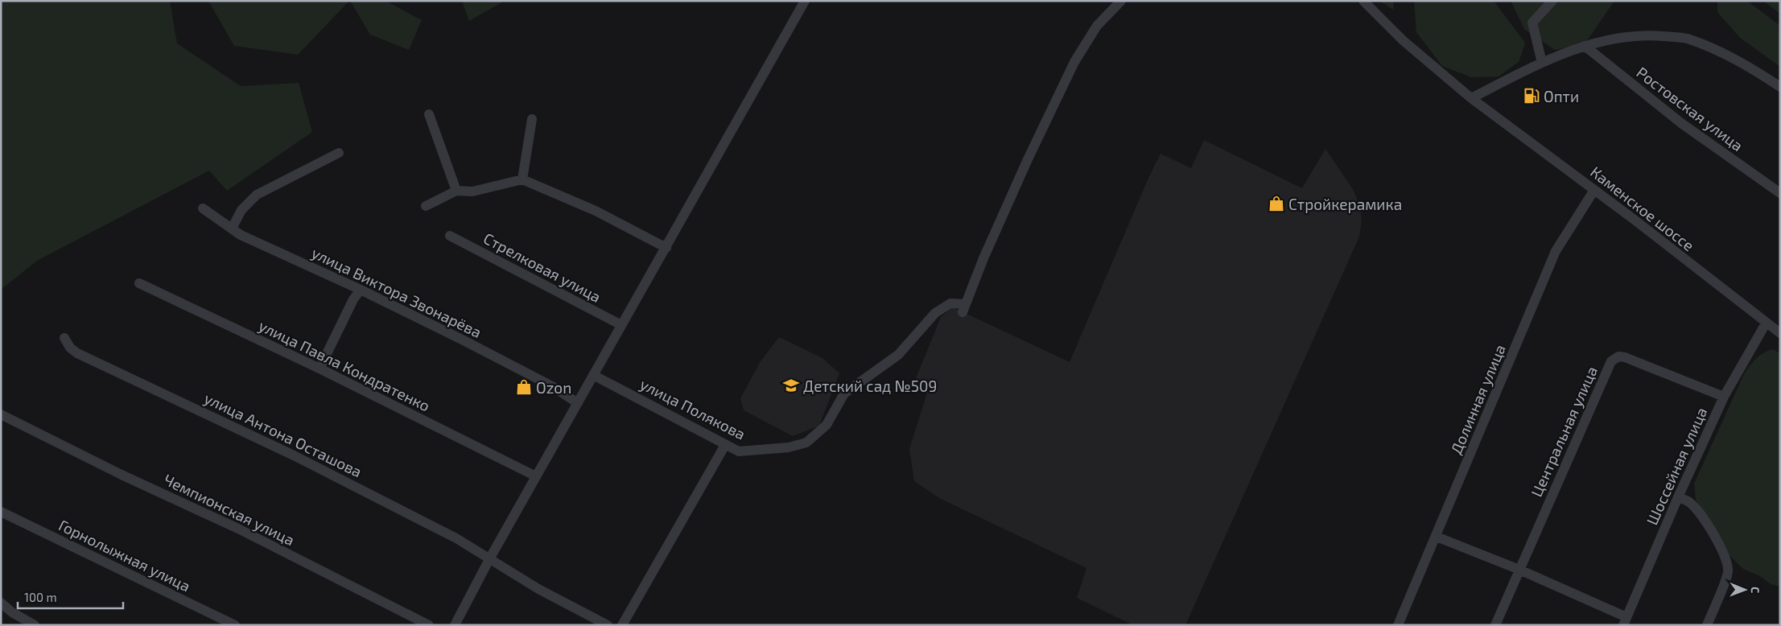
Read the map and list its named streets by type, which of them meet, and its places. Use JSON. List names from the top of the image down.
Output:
{
  "streets": {
    "street": [
      "Ростовская улица",
      "Каменское шоссе",
      "Стрелковая улица",
      "улица Виктора Звонарёва",
      "улица Павла Кондратенко",
      "Долинная улица",
      "улица Полякова",
      "Центральная улица",
      "улица Антона Осташова",
      "Шоссейная улица",
      "Чемпионская улица",
      "Горнолыжная улица"
    ]
  },
  "crossings": [
    ["Каменское шоссе", "Долинная улица"],
    ["Каменское шоссе", "Шоссейная улица"],
    ["Центральная улица", "Шоссейная улица"]
  ],
  "places": {
    "fuel station": ["Опти"],
    "shop": ["Стройкерамика", "Ozon"],
    "school or university": ["Детский сад №509"]
  },
  "scale_bar": "100 m",
  "north": "right"
}
